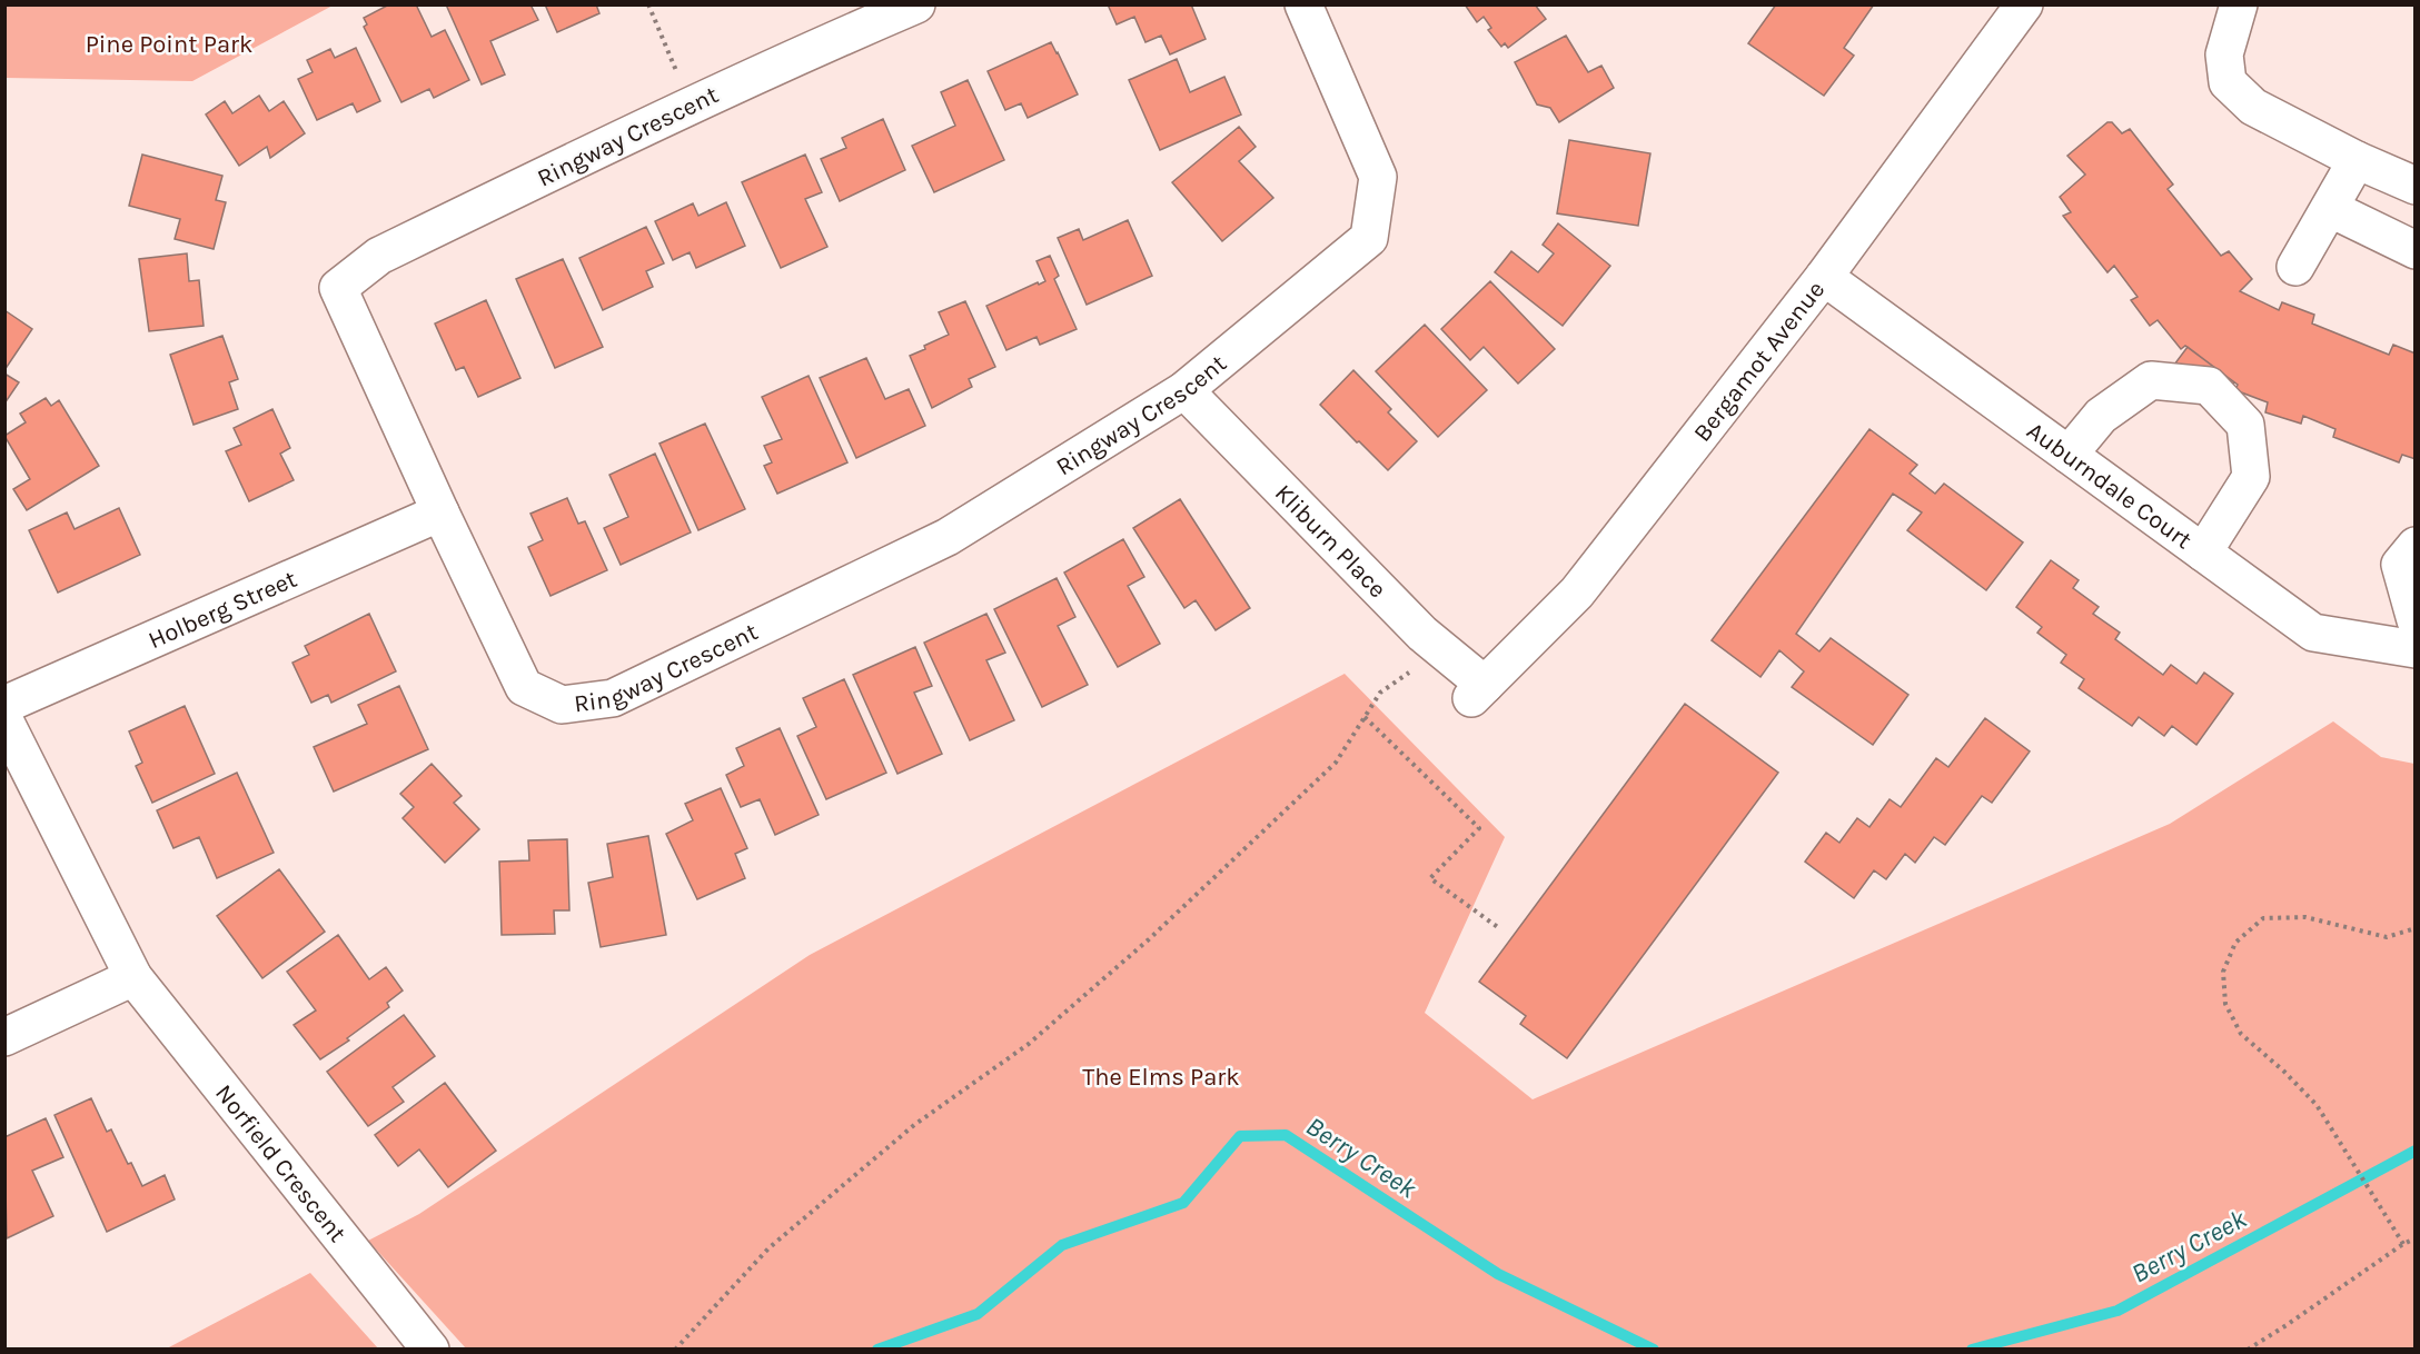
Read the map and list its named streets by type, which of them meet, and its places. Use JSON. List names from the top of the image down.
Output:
{
  "streets": {
    "street": [
      "Ringway Crescent",
      "Bergamot Avenue",
      "Auburndale Court",
      "Kliburn Place",
      "Holberg Street",
      "Norfield Crescent"
    ]
  },
  "crossings": [
    ["Ringway Crescent", "Kliburn Place"],
    ["Ringway Crescent", "Holberg Street"],
    ["Bergamot Avenue", "Auburndale Court"],
    ["Bergamot Avenue", "Kliburn Place"]
  ],
  "water": ["Berry Creek"],
  "parks": ["Pine Point Park", "The Elms Park"]
}
